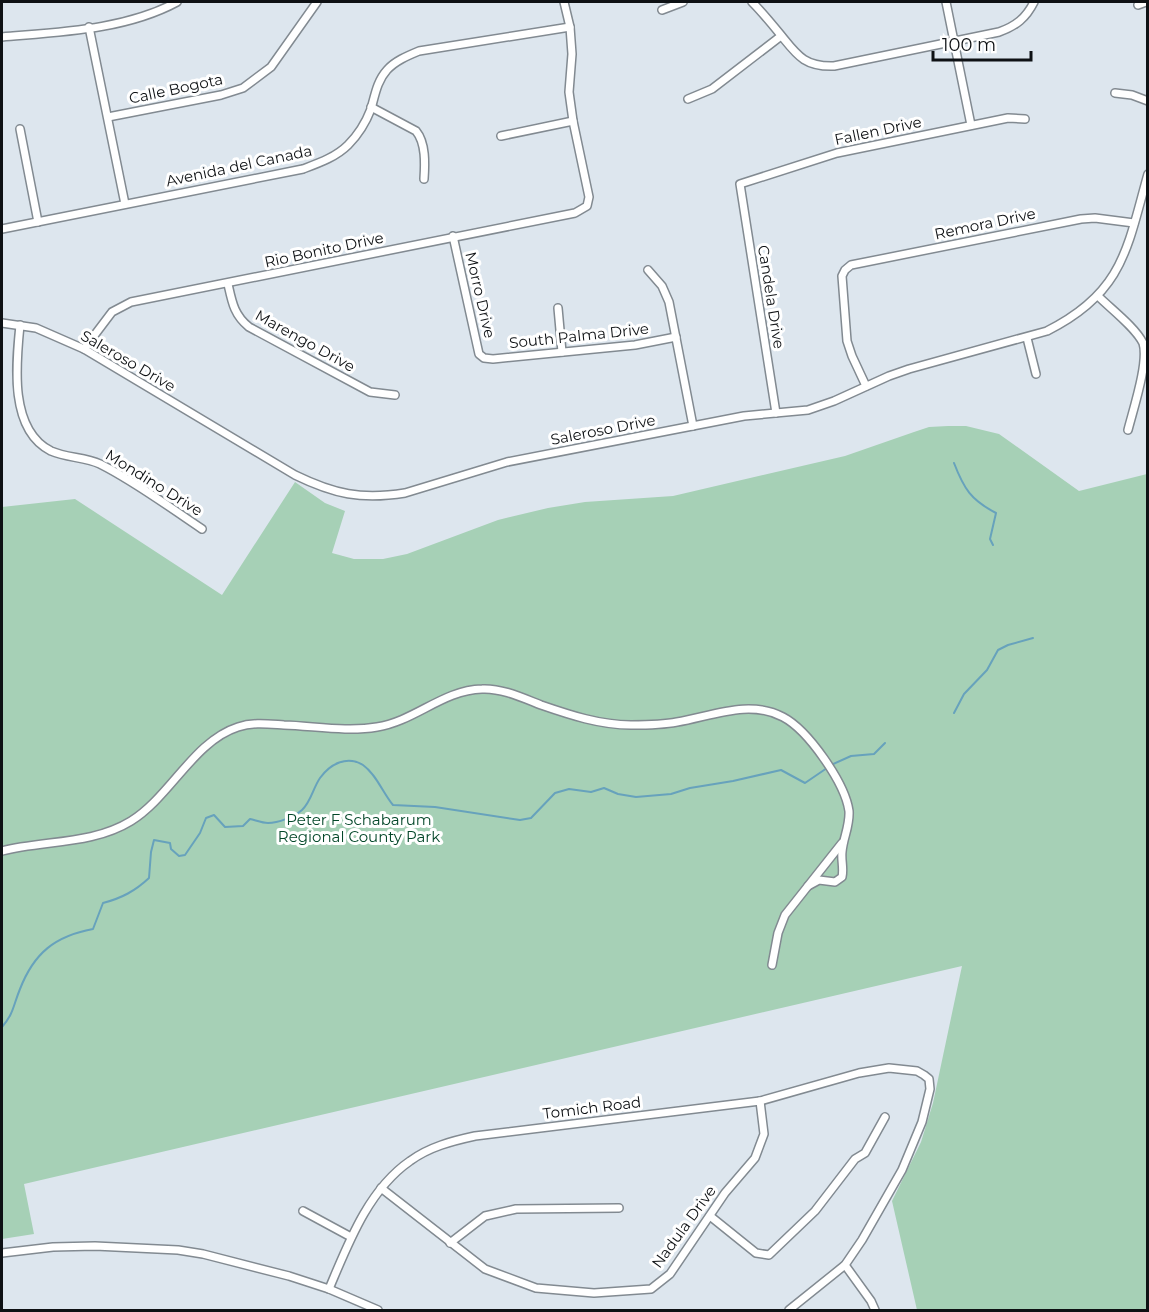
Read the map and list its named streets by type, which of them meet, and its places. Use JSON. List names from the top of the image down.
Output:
{
  "streets": {
    "street": [
      "Calle Bogota",
      "Fallen Drive",
      "Avenida del Canada",
      "Remora Drive",
      "Rio Bonito Drive",
      "Morro Drive",
      "Candela Drive",
      "South Palma Drive",
      "Marengo Drive",
      "Saleroso Drive",
      "Mondino Drive",
      "Tomich Road",
      "Nadula Drive"
    ]
  },
  "crossings": [
    ["Fallen Drive", "Candela Drive"],
    ["Remora Drive", "Saleroso Drive"],
    ["Rio Bonito Drive", "Morro Drive"],
    ["Rio Bonito Drive", "Marengo Drive"],
    ["Rio Bonito Drive", "Saleroso Drive"],
    ["Morro Drive", "South Palma Drive"],
    ["Candela Drive", "Saleroso Drive"],
    ["Saleroso Drive", "Mondino Drive"],
    ["Tomich Road", "Nadula Drive"]
  ],
  "parks": ["Peter F Schabarum Regional County Park"],
  "scale_bar": "100 m"
}
